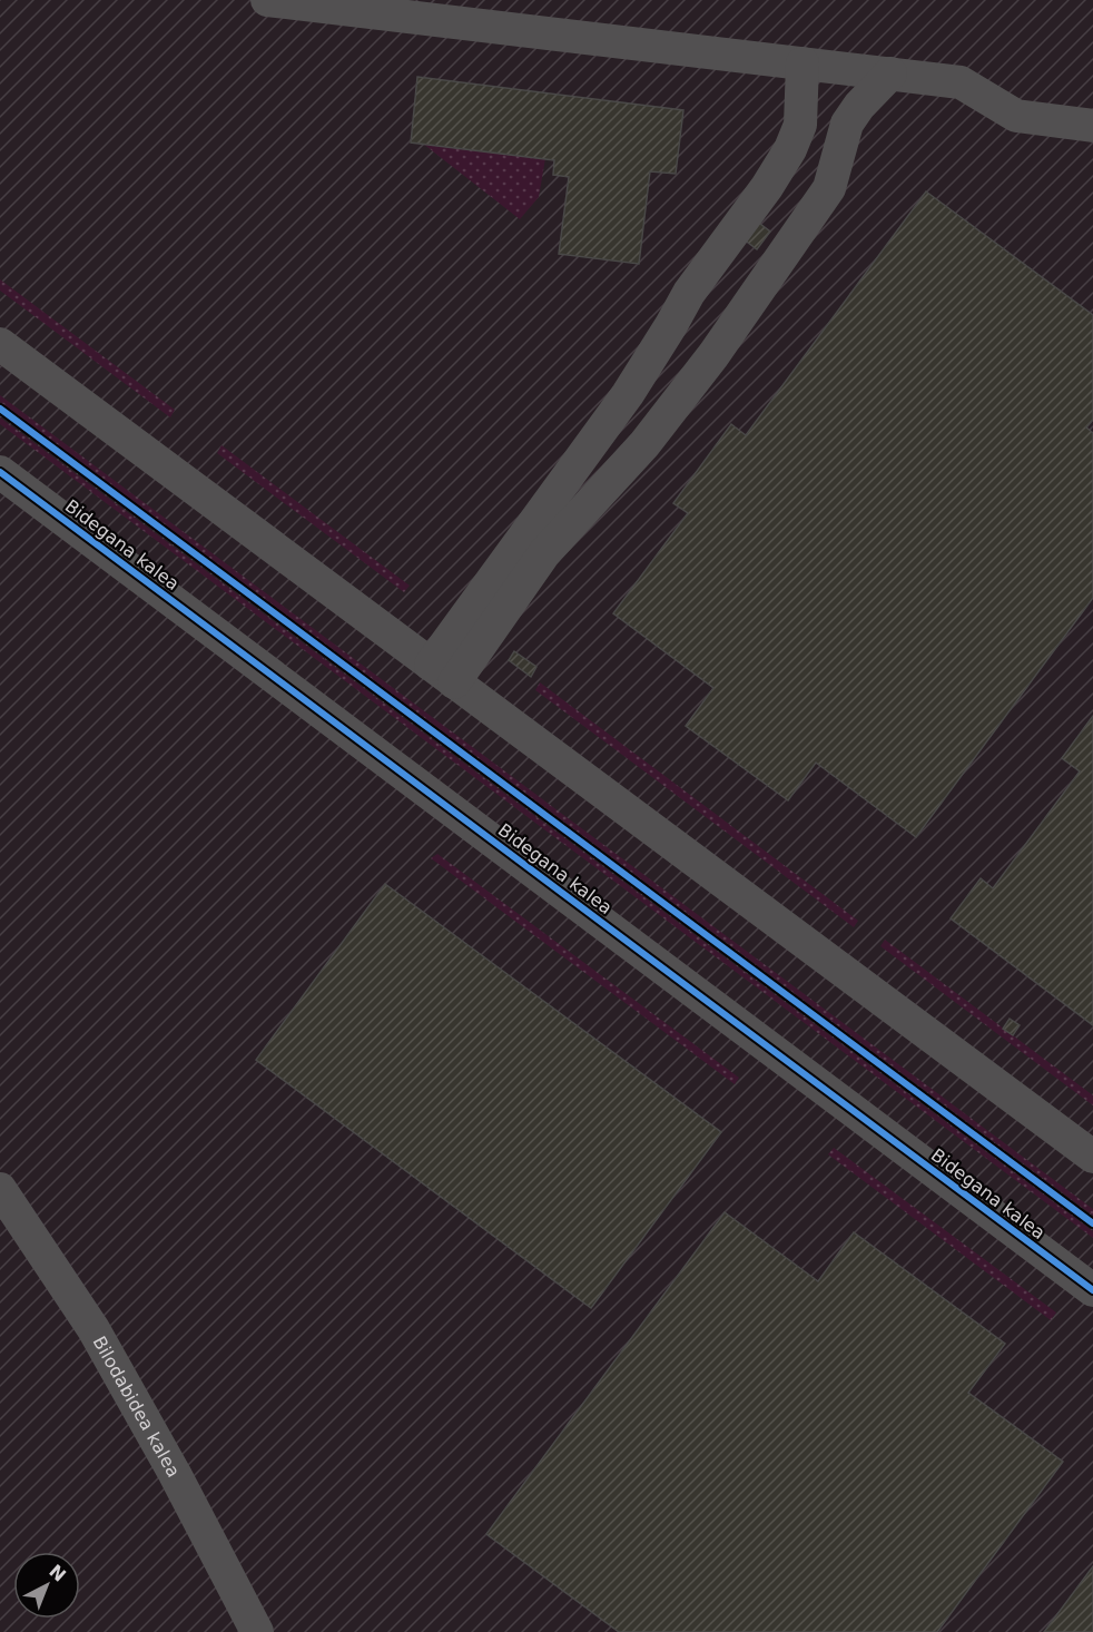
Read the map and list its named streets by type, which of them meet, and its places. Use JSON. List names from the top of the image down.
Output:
{
  "streets": {
    "street": ["Bidegana kalea", "Bilodabidea kalea"]
  },
  "north": "top right"
}
